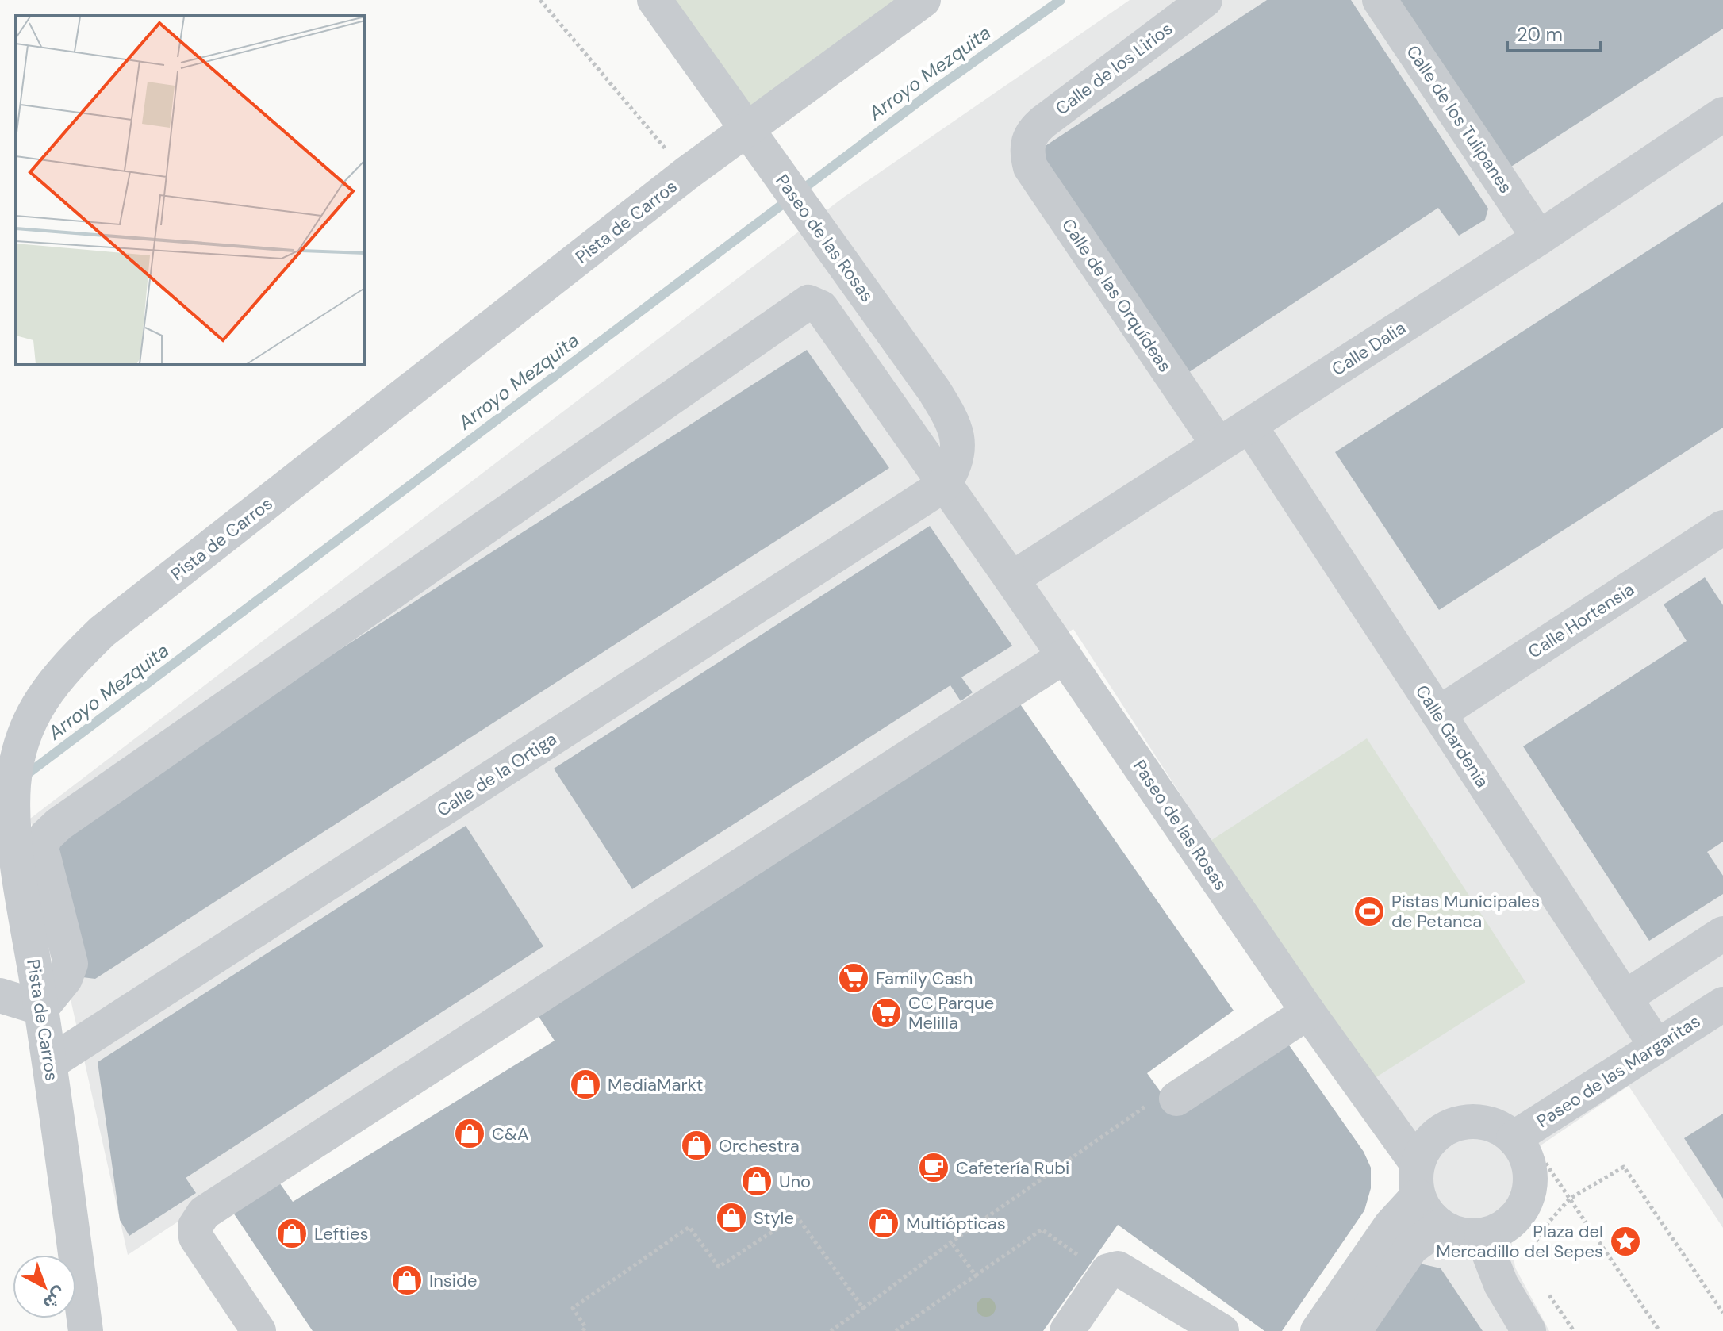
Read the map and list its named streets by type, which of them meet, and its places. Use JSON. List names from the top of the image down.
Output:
{
  "streets": {
    "street": [
      "Calle de los Lirios",
      "Calle de los Tulipanes",
      "Pista de Carros",
      "Paseo de las Rosas",
      "Calle de las Orquídeas",
      "Calle Dalia",
      "Calle Hortensia",
      "Calle Gardenia",
      "Calle de la Ortiga",
      "Paseo de las Margaritas"
    ]
  },
  "crossings": [
    ["Calle de los Lirios", "Calle de las Orquídeas"],
    ["Calle de los Tulipanes", "Calle Dalia"],
    ["Pista de Carros", "Paseo de las Rosas"],
    ["Pista de Carros", "Calle de la Ortiga"],
    ["Paseo de las Rosas", "Calle Dalia"],
    ["Paseo de las Rosas", "Calle de la Ortiga"],
    ["Paseo de las Rosas", "Paseo de las Margaritas"],
    ["Calle de las Orquídeas", "Calle Dalia"],
    ["Calle Dalia", "Calle Gardenia"],
    ["Calle Hortensia", "Calle Gardenia"],
    ["Calle Gardenia", "Paseo de las Margaritas"]
  ],
  "water": ["Arroyo Mezquita"],
  "places": {
    "sports": ["Pistas Municipales de Petanca"],
    "supermarket": ["Family Cash", "CC Parque Melilla"],
    "shop": [
      "MediaMarkt",
      "C&A",
      "Orchestra",
      "Uno",
      "Style",
      "Multiópticas",
      "Lefties",
      "Inside"
    ],
    "cafe": ["Cafetería Rubi"],
    "place": ["Plaza del Mercadillo del Sepes"]
  },
  "scale_bar": "20 m",
  "north": "bottom right"
}
